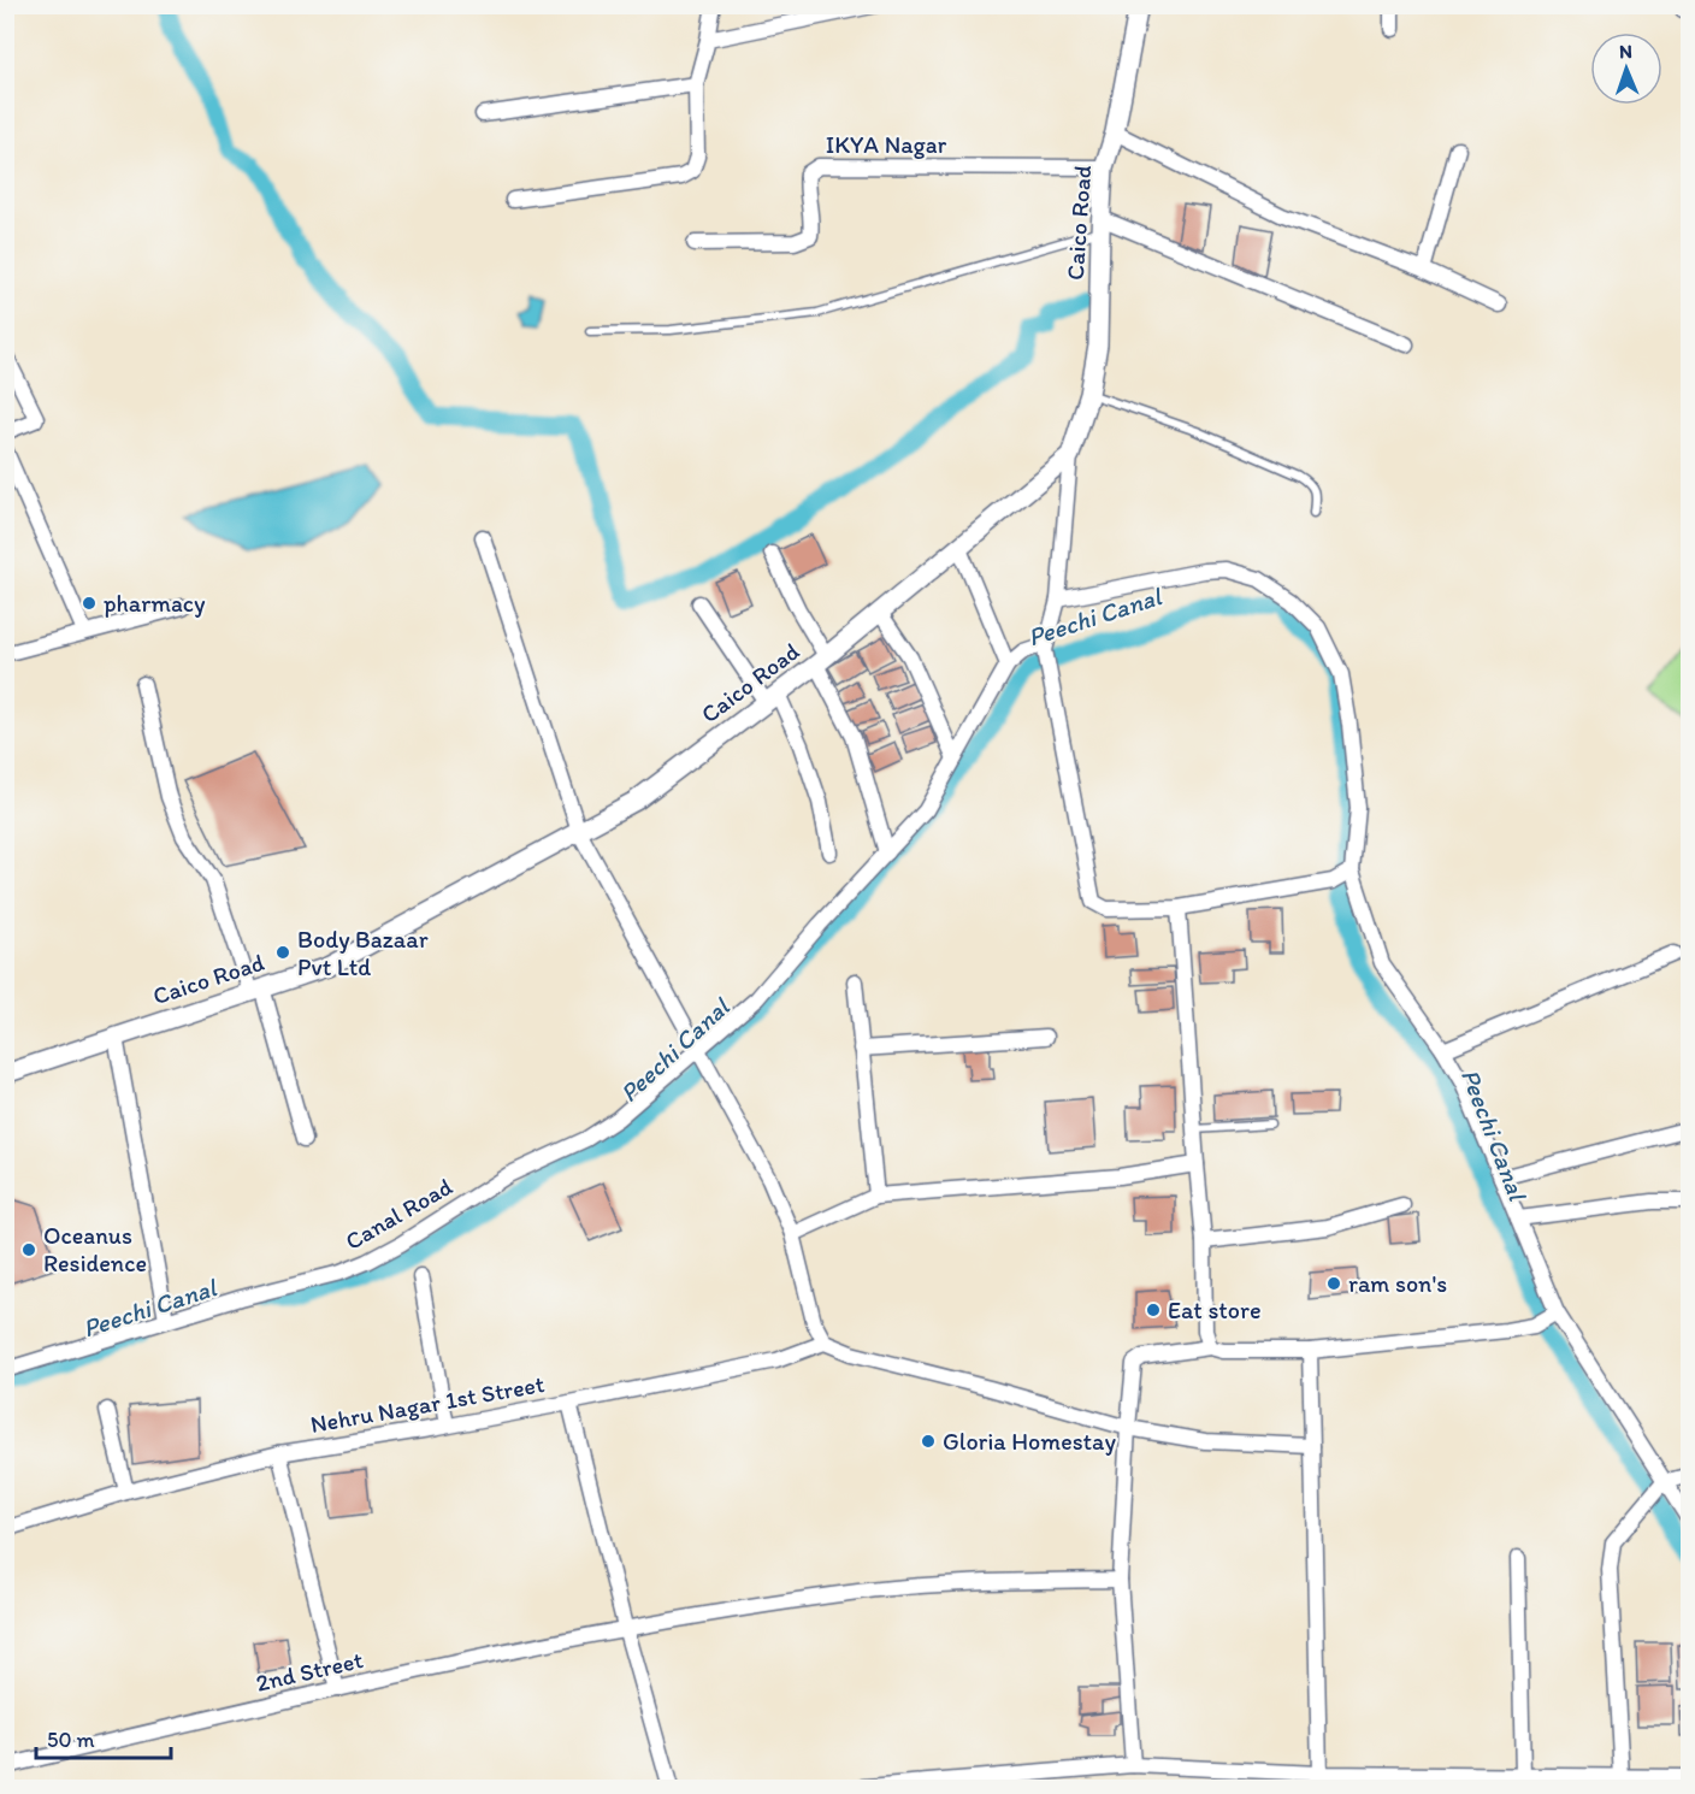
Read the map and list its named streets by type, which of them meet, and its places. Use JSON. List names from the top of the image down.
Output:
{
  "streets": {
    "street": [
      "IKYA Nagar",
      "Caico Road",
      "Canal Road",
      "Nehru Nagar 1st Street",
      "2nd Street"
    ]
  },
  "crossings": [
    ["IKYA Nagar", "Caico Road"],
    ["Nehru Nagar 1st Street", "2nd Street"]
  ],
  "water": ["Peechi Canal"],
  "places": [
    "pharmacy",
    "Body Bazaar Pvt Ltd",
    "Oceanus Residence",
    "ram son's",
    "Eat store",
    "Gloria Homestay"
  ],
  "scale_bar": "50 m",
  "north": "top"
}
